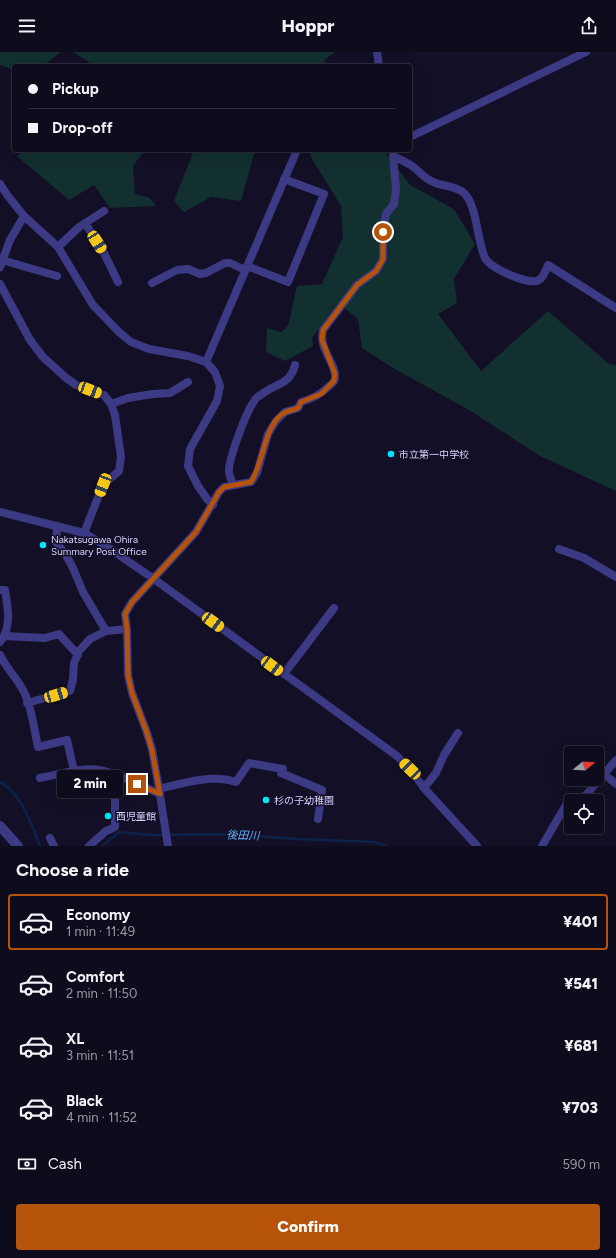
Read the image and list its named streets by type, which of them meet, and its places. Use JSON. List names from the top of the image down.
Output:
{
  "water": ["後田川"],
  "places": [
    "市立第一中学校",
    "Nakatsugawa Ohira Summary Post Office",
    "杉の子幼稚園",
    "西児童館"
  ],
  "north": "right",
  "page": {
    "header": "Hoppr",
    "banner": ["Pickup", "Drop-off"],
    "bubble": "2 min",
    "heading": "Choose a ride",
    "list": [
      {
        "name": "Economy",
        "note": "1 min · 11:49",
        "value": "¥401"
      },
      {
        "name": "Comfort",
        "note": "2 min · 11:50",
        "value": "¥541"
      },
      {
        "name": "XL",
        "note": "3 min · 11:51",
        "value": "¥681"
      },
      {
        "name": "Black",
        "note": "4 min · 11:52",
        "value": "¥703"
      }
    ],
    "pay": ["Cash", "590 m"],
    "buttons": "Confirm"
  }
}
